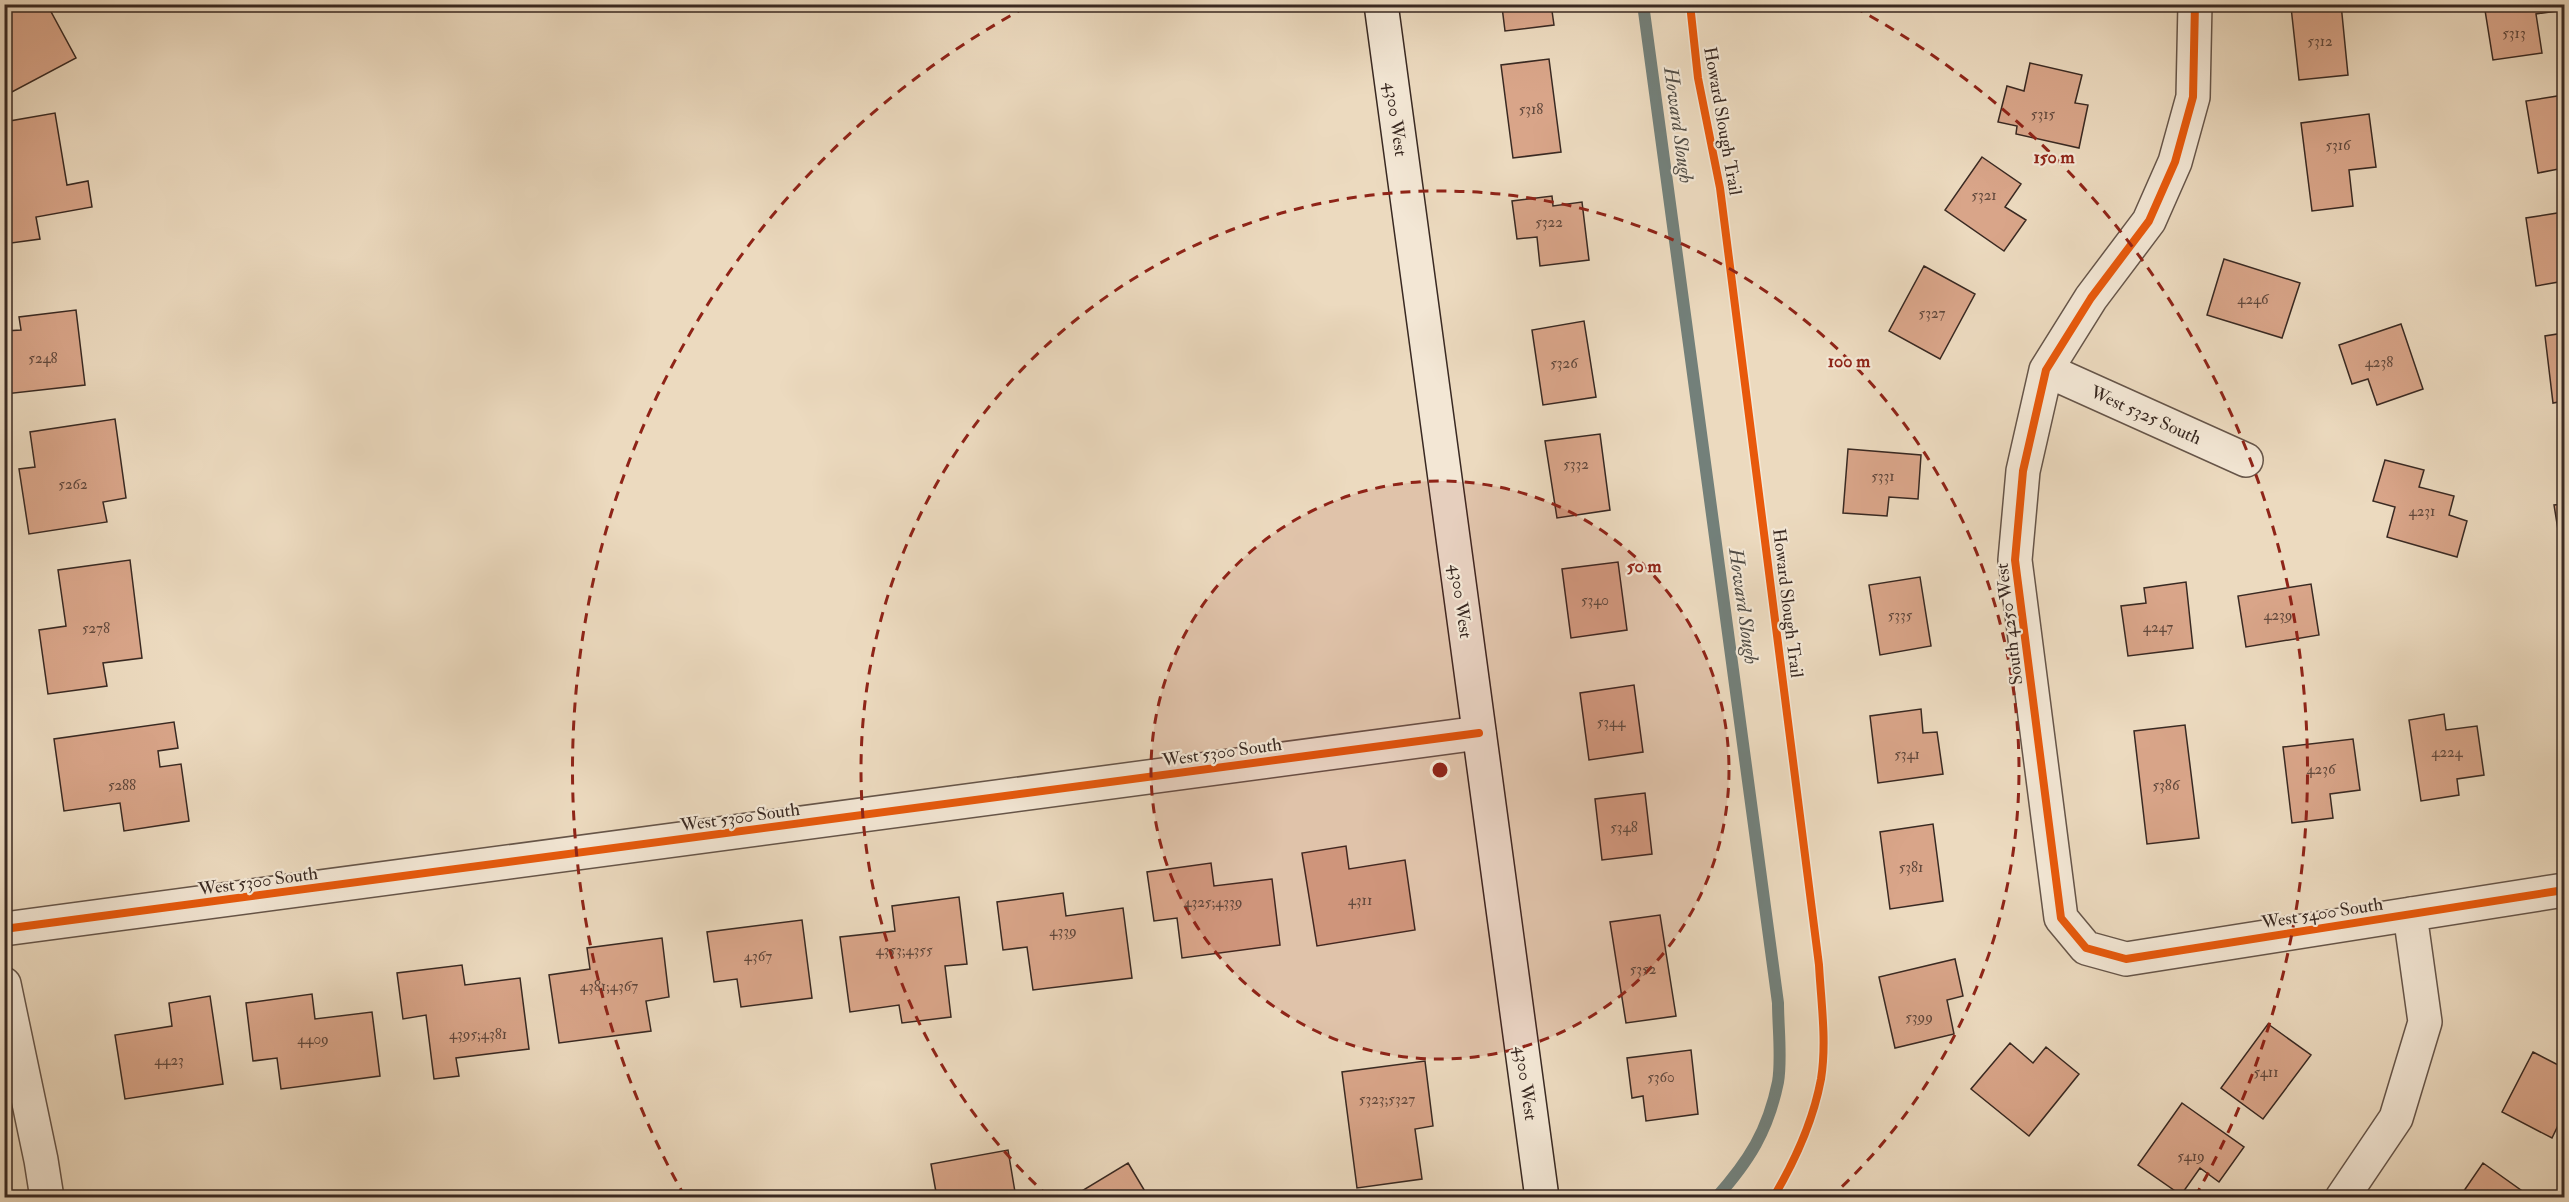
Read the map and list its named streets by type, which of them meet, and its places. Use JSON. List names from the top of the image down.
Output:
{
  "streets": {
    "street": [
      "4300 West",
      "West 5325 South",
      "South 4250 West",
      "West 5300 South",
      "West 5400 South"
    ],
    "cycle path": ["Howard Slough Trail"]
  },
  "crossings": [
    ["4300 West", "West 5300 South"],
    ["West 5325 South", "South 4250 West"],
    ["South 4250 West", "West 5400 South"]
  ],
  "water": ["Howard Slough"],
  "house_numbers": [
    "5313",
    "5312",
    "5318",
    "5315",
    "5316",
    "5321",
    "5322",
    "4246",
    "5327",
    "5248",
    "4238",
    "5326",
    "5332",
    "5331",
    "5262",
    "4231",
    "5340",
    "5335",
    "4239",
    "4247",
    "5278",
    "5344",
    "4224",
    "5341",
    "4236",
    "5288",
    "5386",
    "5348",
    "5381",
    "4311",
    "4325;4339",
    "4339",
    "4353;4355",
    "4367",
    "5352",
    "4381;4367",
    "5399",
    "4395;4381",
    "4409",
    "4423",
    "5411",
    "5360",
    "5323;5327",
    "5419"
  ],
  "rings": ["150 m", "100 m", "50 m"]
}
